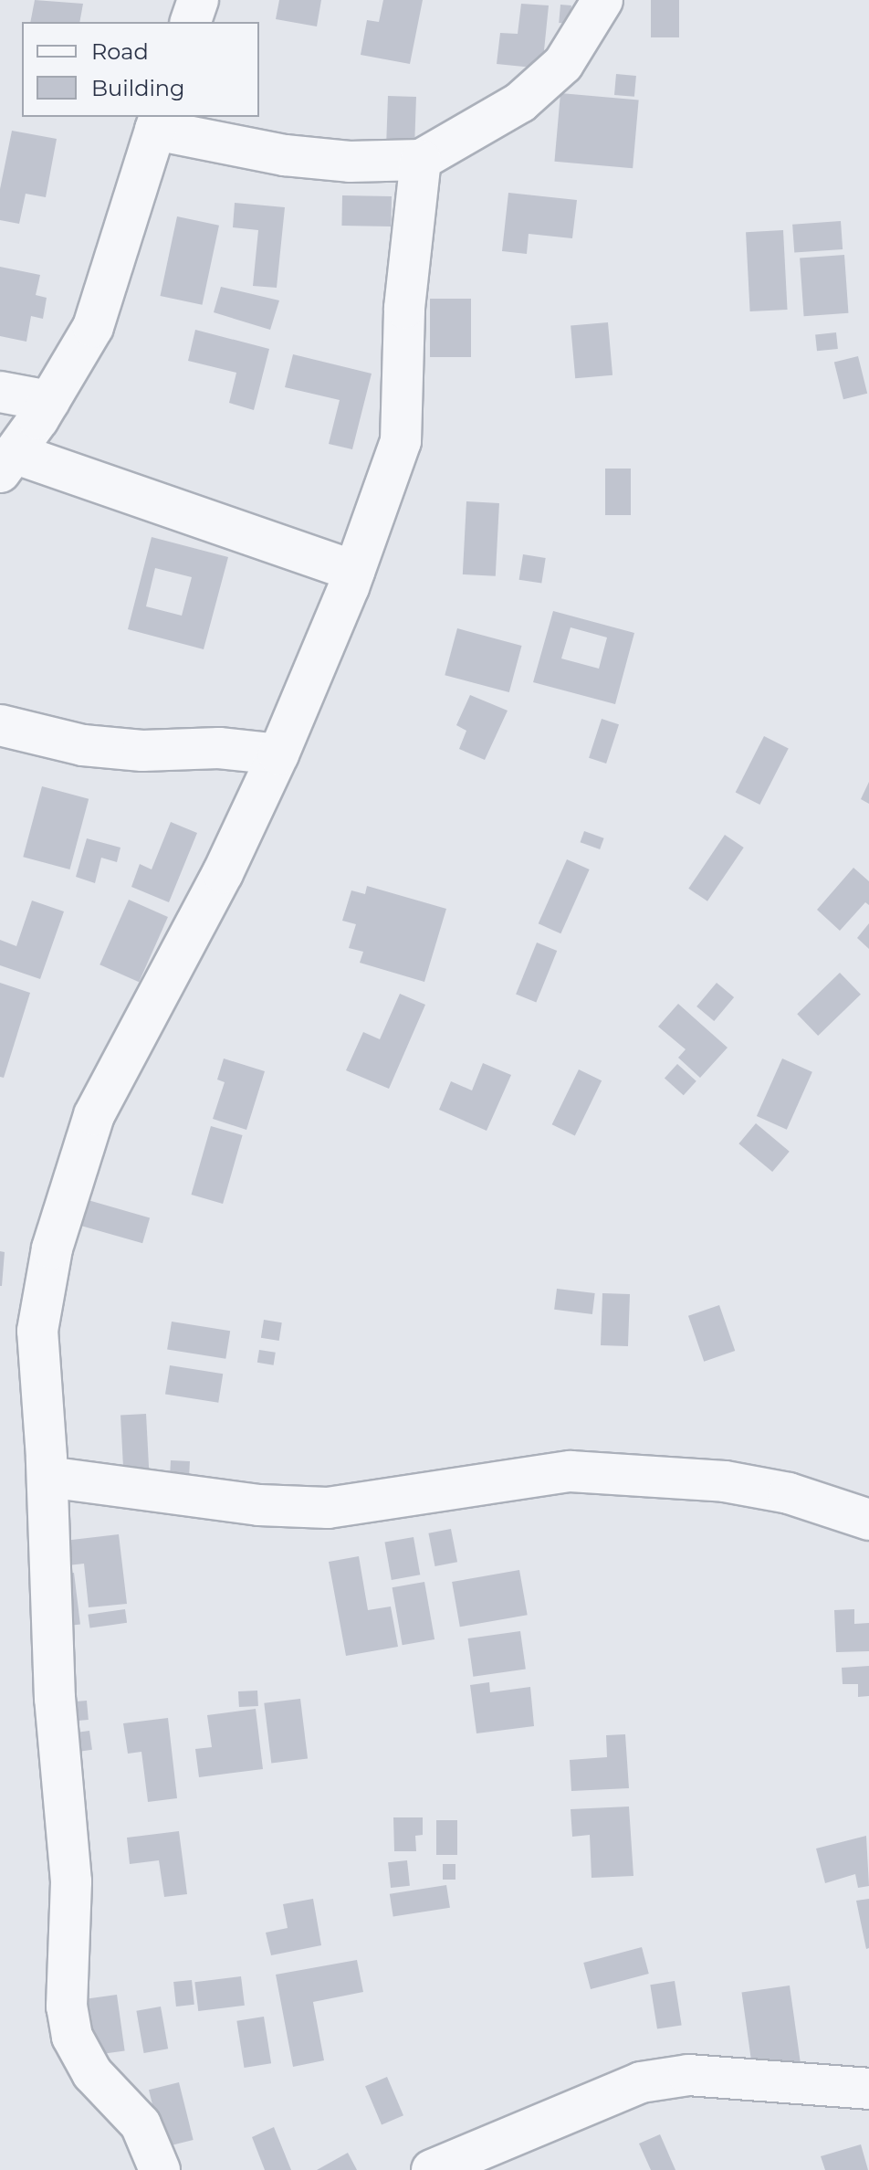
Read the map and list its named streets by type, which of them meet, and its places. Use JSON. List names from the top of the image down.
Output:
{
  "legend": ["Road", "Building"]
}
